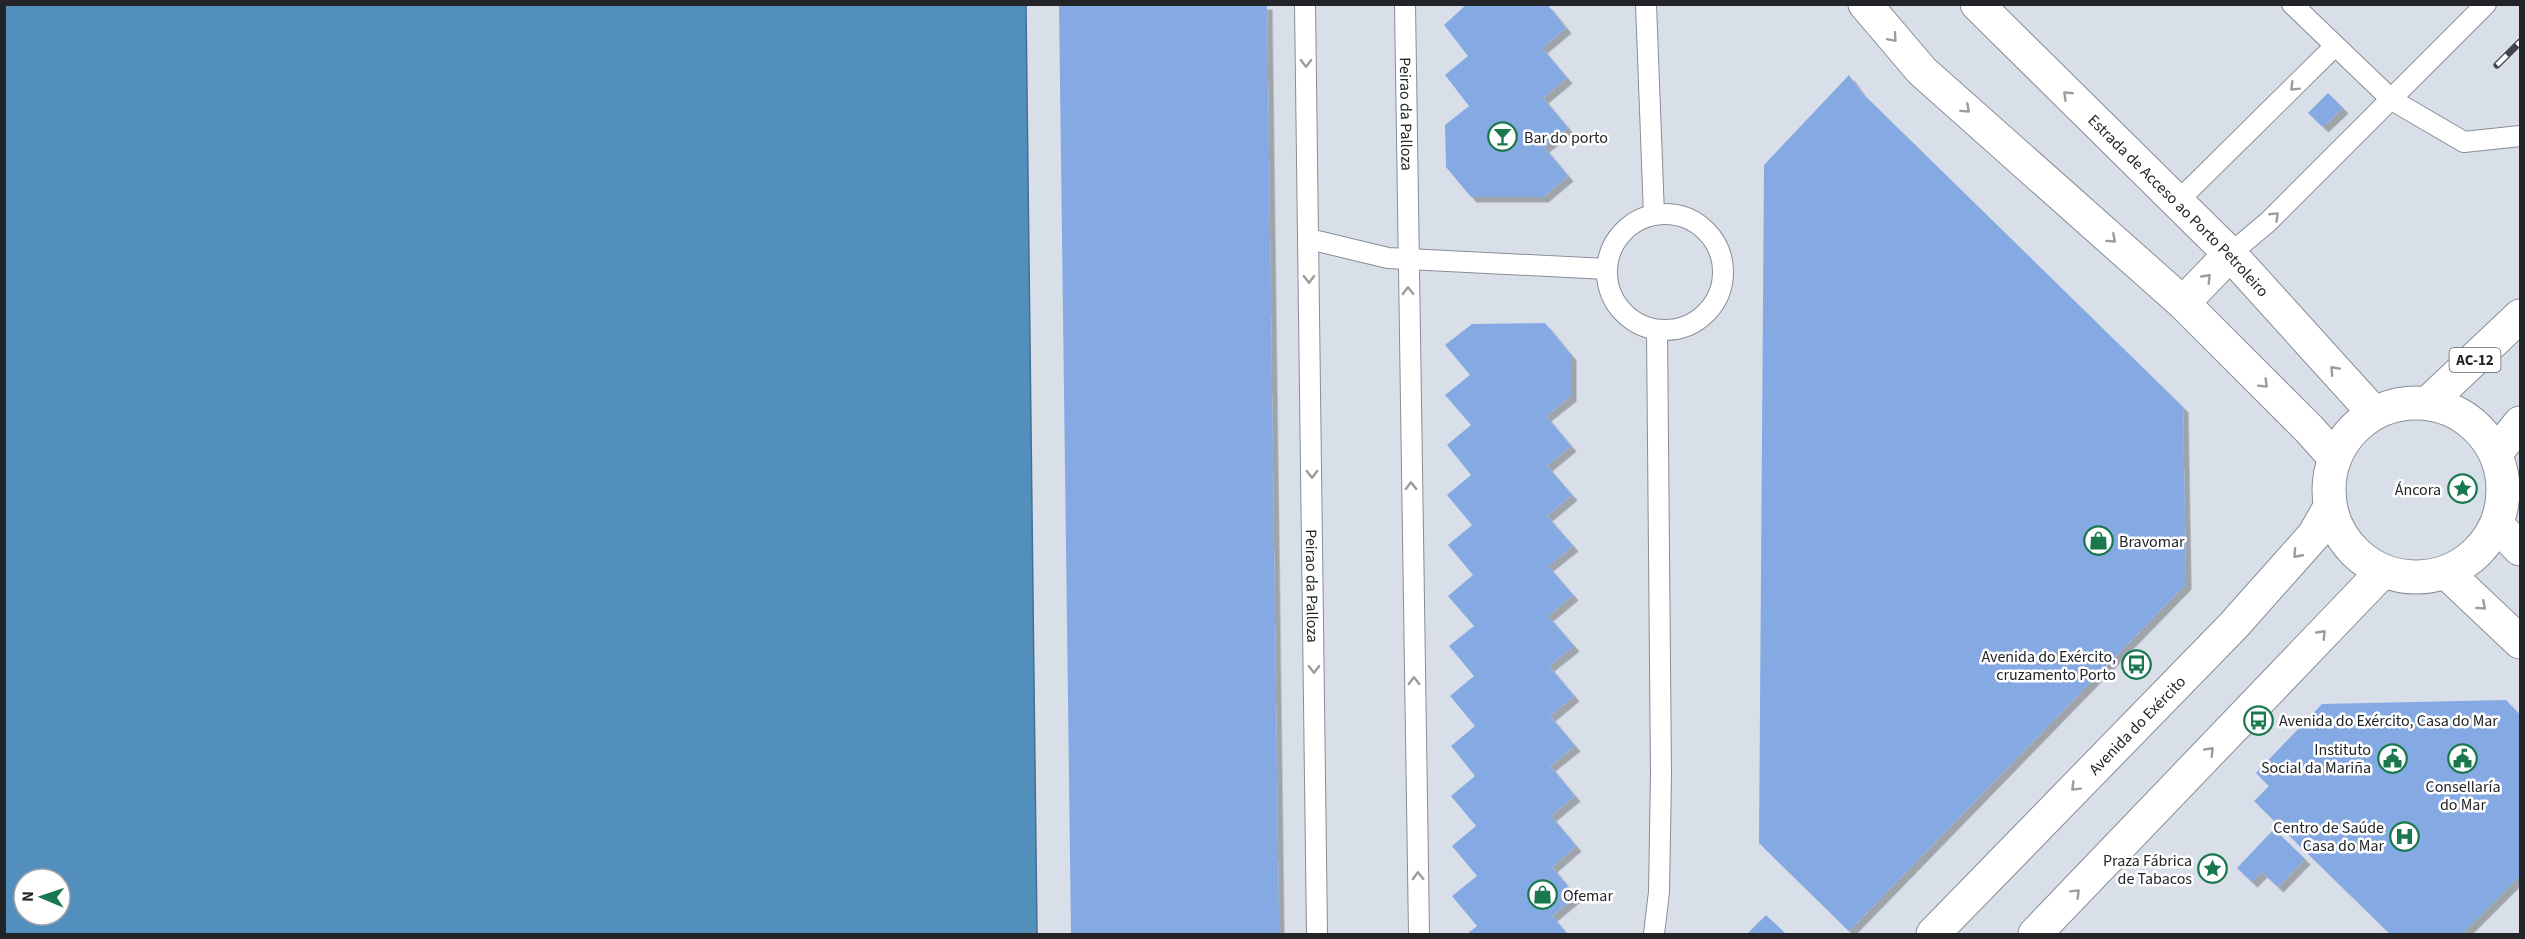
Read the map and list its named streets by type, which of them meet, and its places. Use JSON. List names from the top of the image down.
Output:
{
  "streets": {
    "main road": ["Estrada de Acceso ao Porto Petroleiro", "AC-12", "Avenida do Exército"],
    "lane": ["Peirao da Palloza"]
  },
  "crossings": [
    ["Estrada de Acceso ao Porto Petroleiro", "AC-12"],
    ["Estrada de Acceso ao Porto Petroleiro", "Avenida do Exército"],
    ["AC-12", "Avenida do Exército"]
  ],
  "places": {
    "bar": ["Bar do porto"],
    "place": ["Áncora", "Praza Fábrica de Tabacos"],
    "shop": ["Bravomar", "Ofemar"],
    "bus stop": ["Avenida do Exército, cruzamento Porto", "Avenida do Exército, Casa do Mar"],
    "public building": ["Instituto Social da Mariña", "Consellaría do Mar"],
    "hospital": ["Centro de Saúde Casa do Mar"]
  },
  "north": "left"
}
